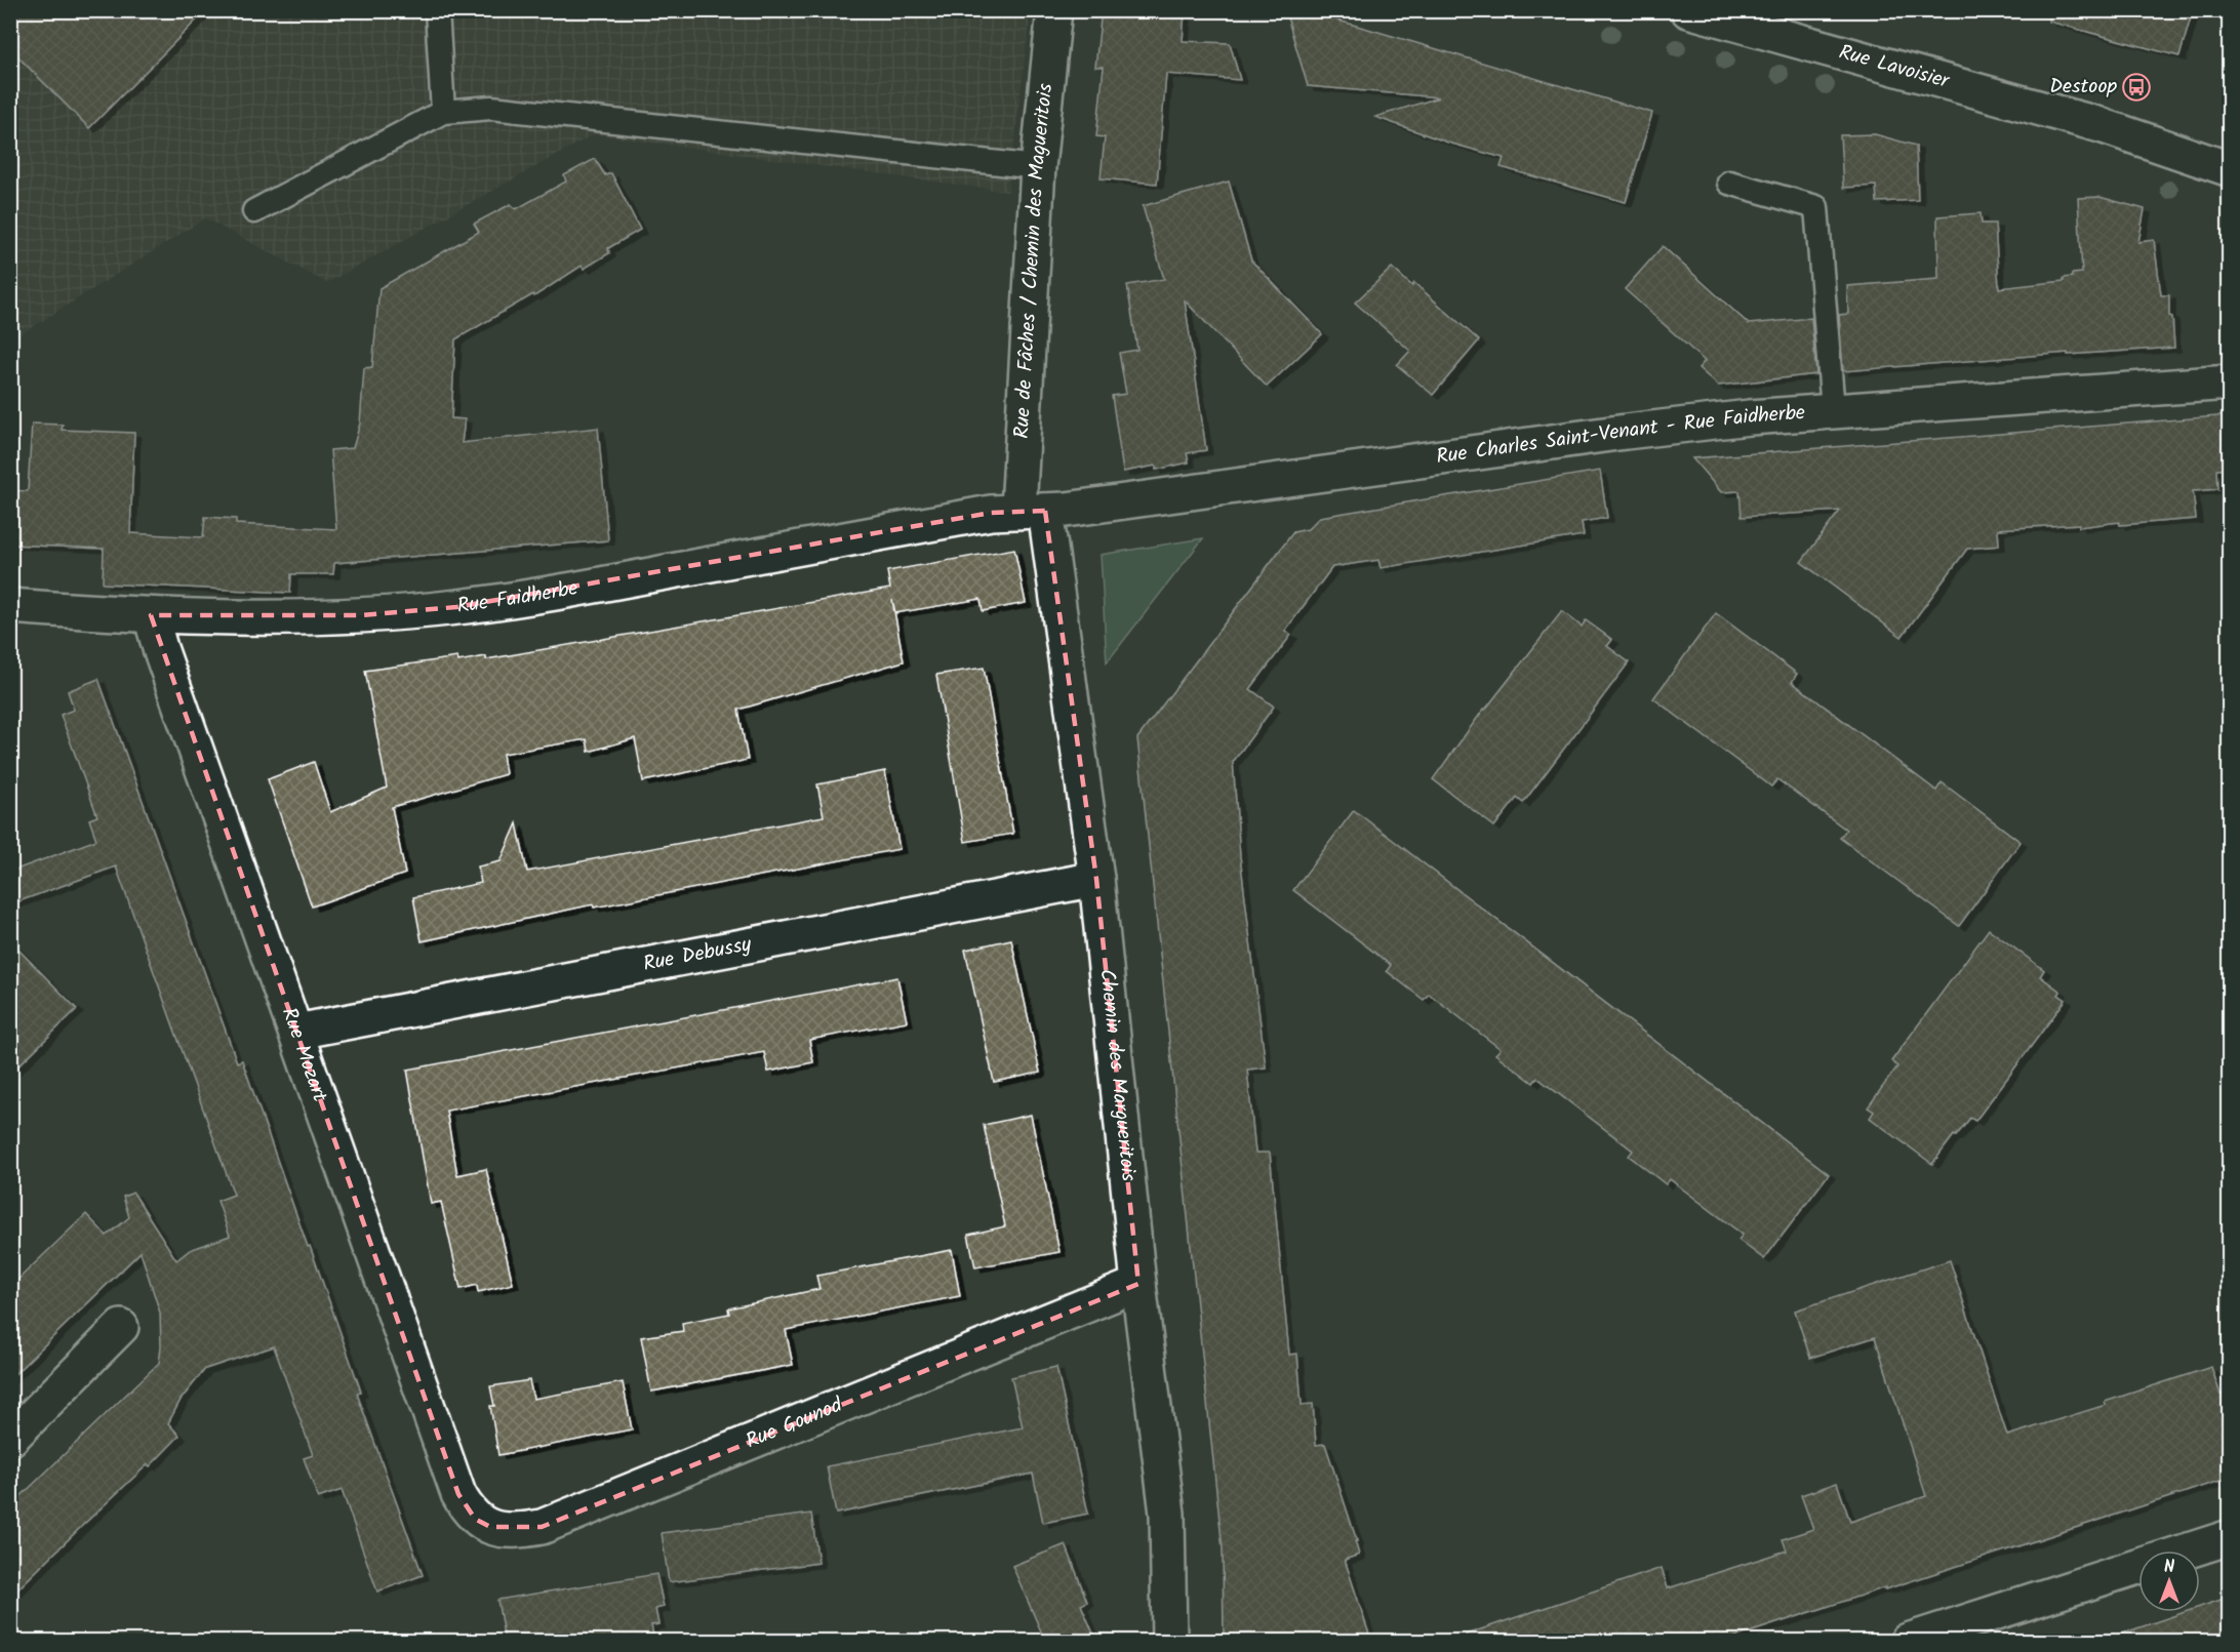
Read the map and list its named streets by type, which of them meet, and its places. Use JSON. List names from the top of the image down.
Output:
{
  "streets": {
    "street": [
      "Rue Lavoisier",
      "Rue de Fâches / Chemin des Magueritois",
      "Rue Charles Saint-Venant - Rue Faidherbe",
      "Rue Faidherbe",
      "Rue Debussy",
      "Rue Mozart",
      "Chemin des Margueritois",
      "Rue Gounod"
    ]
  },
  "crossings": [
    ["Rue de Fâches / Chemin des Magueritois", "Rue Charles Saint-Venant - Rue Faidherbe"],
    ["Rue de Fâches / Chemin des Magueritois", "Rue Faidherbe"],
    ["Rue de Fâches / Chemin des Magueritois", "Chemin des Margueritois"],
    ["Rue Charles Saint-Venant - Rue Faidherbe", "Rue Faidherbe"],
    ["Rue Charles Saint-Venant - Rue Faidherbe", "Chemin des Margueritois"],
    ["Rue Faidherbe", "Rue Mozart"],
    ["Rue Faidherbe", "Chemin des Margueritois"],
    ["Rue Debussy", "Rue Mozart"],
    ["Rue Debussy", "Chemin des Margueritois"],
    ["Rue Mozart", "Rue Gounod"],
    ["Chemin des Margueritois", "Rue Gounod"]
  ],
  "places": {
    "bus stop": ["Destoop"]
  },
  "north": "top"
}
